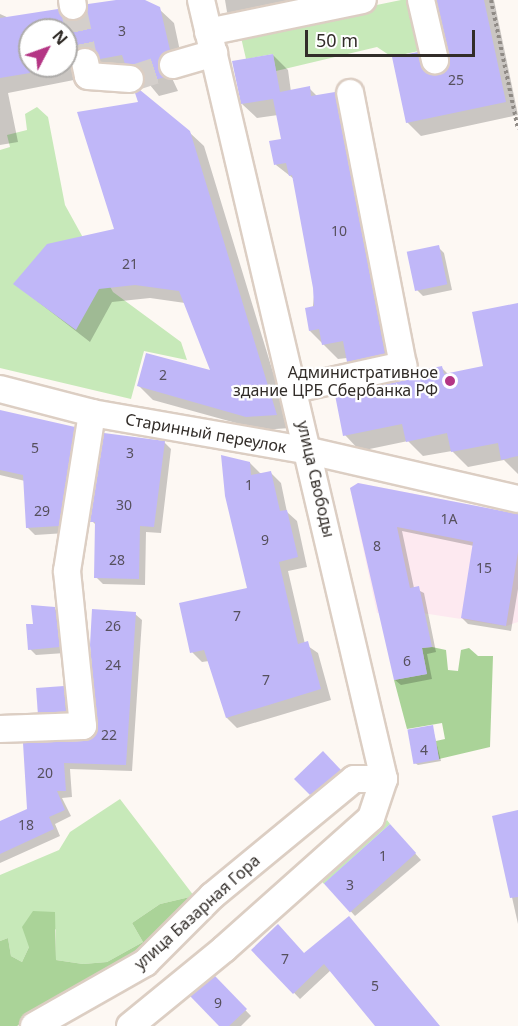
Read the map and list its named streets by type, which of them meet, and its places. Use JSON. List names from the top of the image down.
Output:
{
  "streets": {
    "street": ["Старинный переулок", "улица Свободы", "улица Базарная Гора"]
  },
  "crossings": [
    ["Старинный переулок", "улица Свободы"],
    ["улица Свободы", "улица Базарная Гора"]
  ],
  "places": ["Административное здание ЦРБ Сбербанка РФ"],
  "house_numbers": [
    "3",
    "25",
    "10",
    "21",
    "2",
    "5",
    "3",
    "1",
    "30",
    "29",
    "1А",
    "9",
    "8",
    "28",
    "15",
    "7",
    "26",
    "6",
    "24",
    "7",
    "22",
    "4",
    "20",
    "18",
    "1",
    "3",
    "7",
    "5",
    "9"
  ],
  "scale_bar": "50 m",
  "north": "top right"
}
